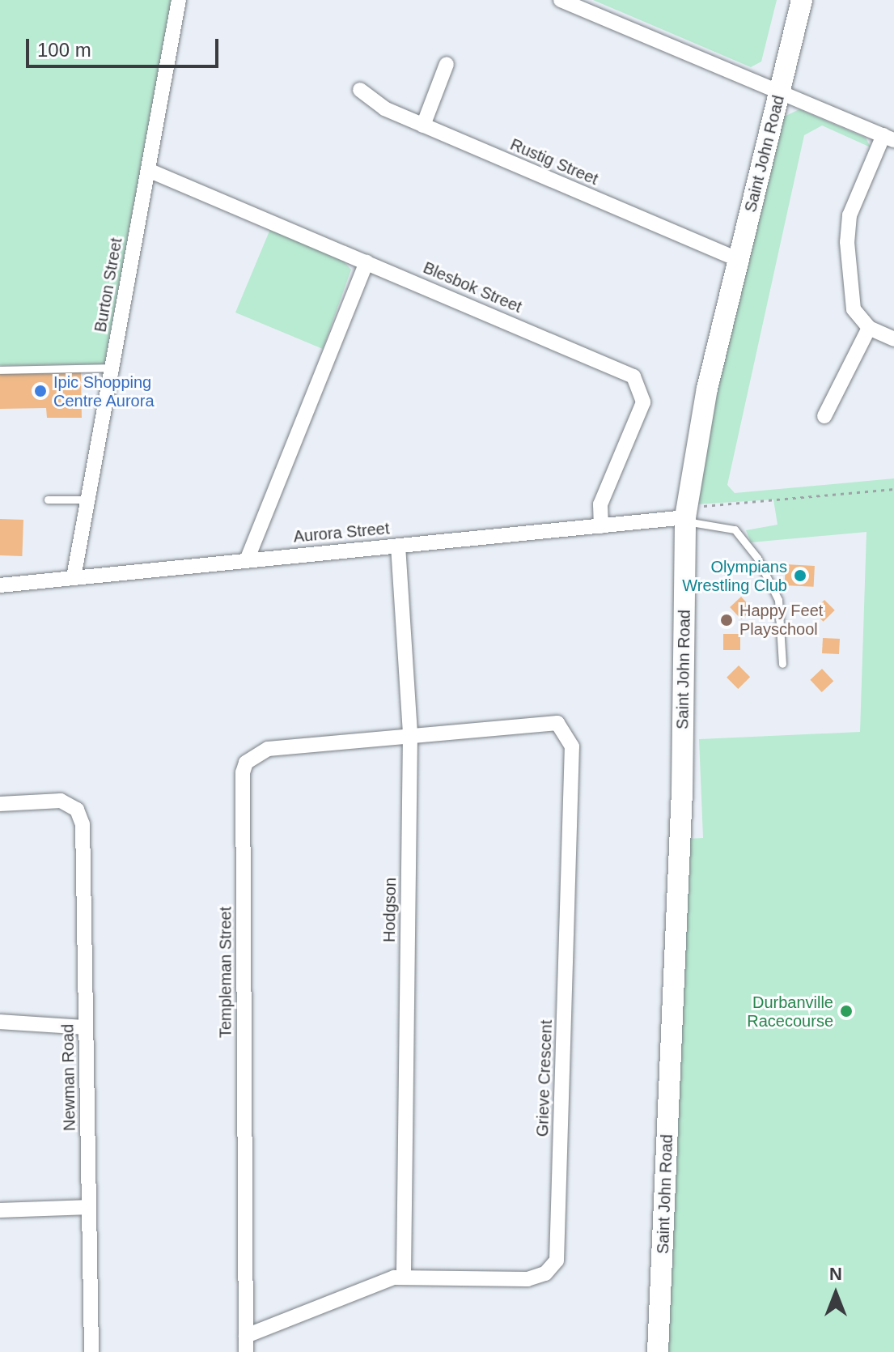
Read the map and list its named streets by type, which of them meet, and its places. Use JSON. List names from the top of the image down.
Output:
{
  "streets": {
    "main road": ["Saint John Road"],
    "street": [
      "Rustig Street",
      "Burton Street",
      "Blesbok Street",
      "Aurora Street",
      "Hodgson",
      "Templeman Street",
      "Newman Road",
      "Grieve Crescent"
    ]
  },
  "crossings": [
    ["Saint John Road", "Rustig Street"],
    ["Saint John Road", "Aurora Street"],
    ["Burton Street", "Blesbok Street"],
    ["Burton Street", "Aurora Street"],
    ["Blesbok Street", "Aurora Street"],
    ["Aurora Street", "Hodgson"],
    ["Hodgson", "Templeman Street"],
    ["Hodgson", "Grieve Crescent"],
    ["Templeman Street", "Grieve Crescent"]
  ],
  "places": [
    "Ipic Shopping Centre Aurora",
    "Olympians Wrestling Club",
    "Happy Feet Playschool",
    "Durbanville Racecourse"
  ],
  "scale_bar": "100 m",
  "north": "top"
}
